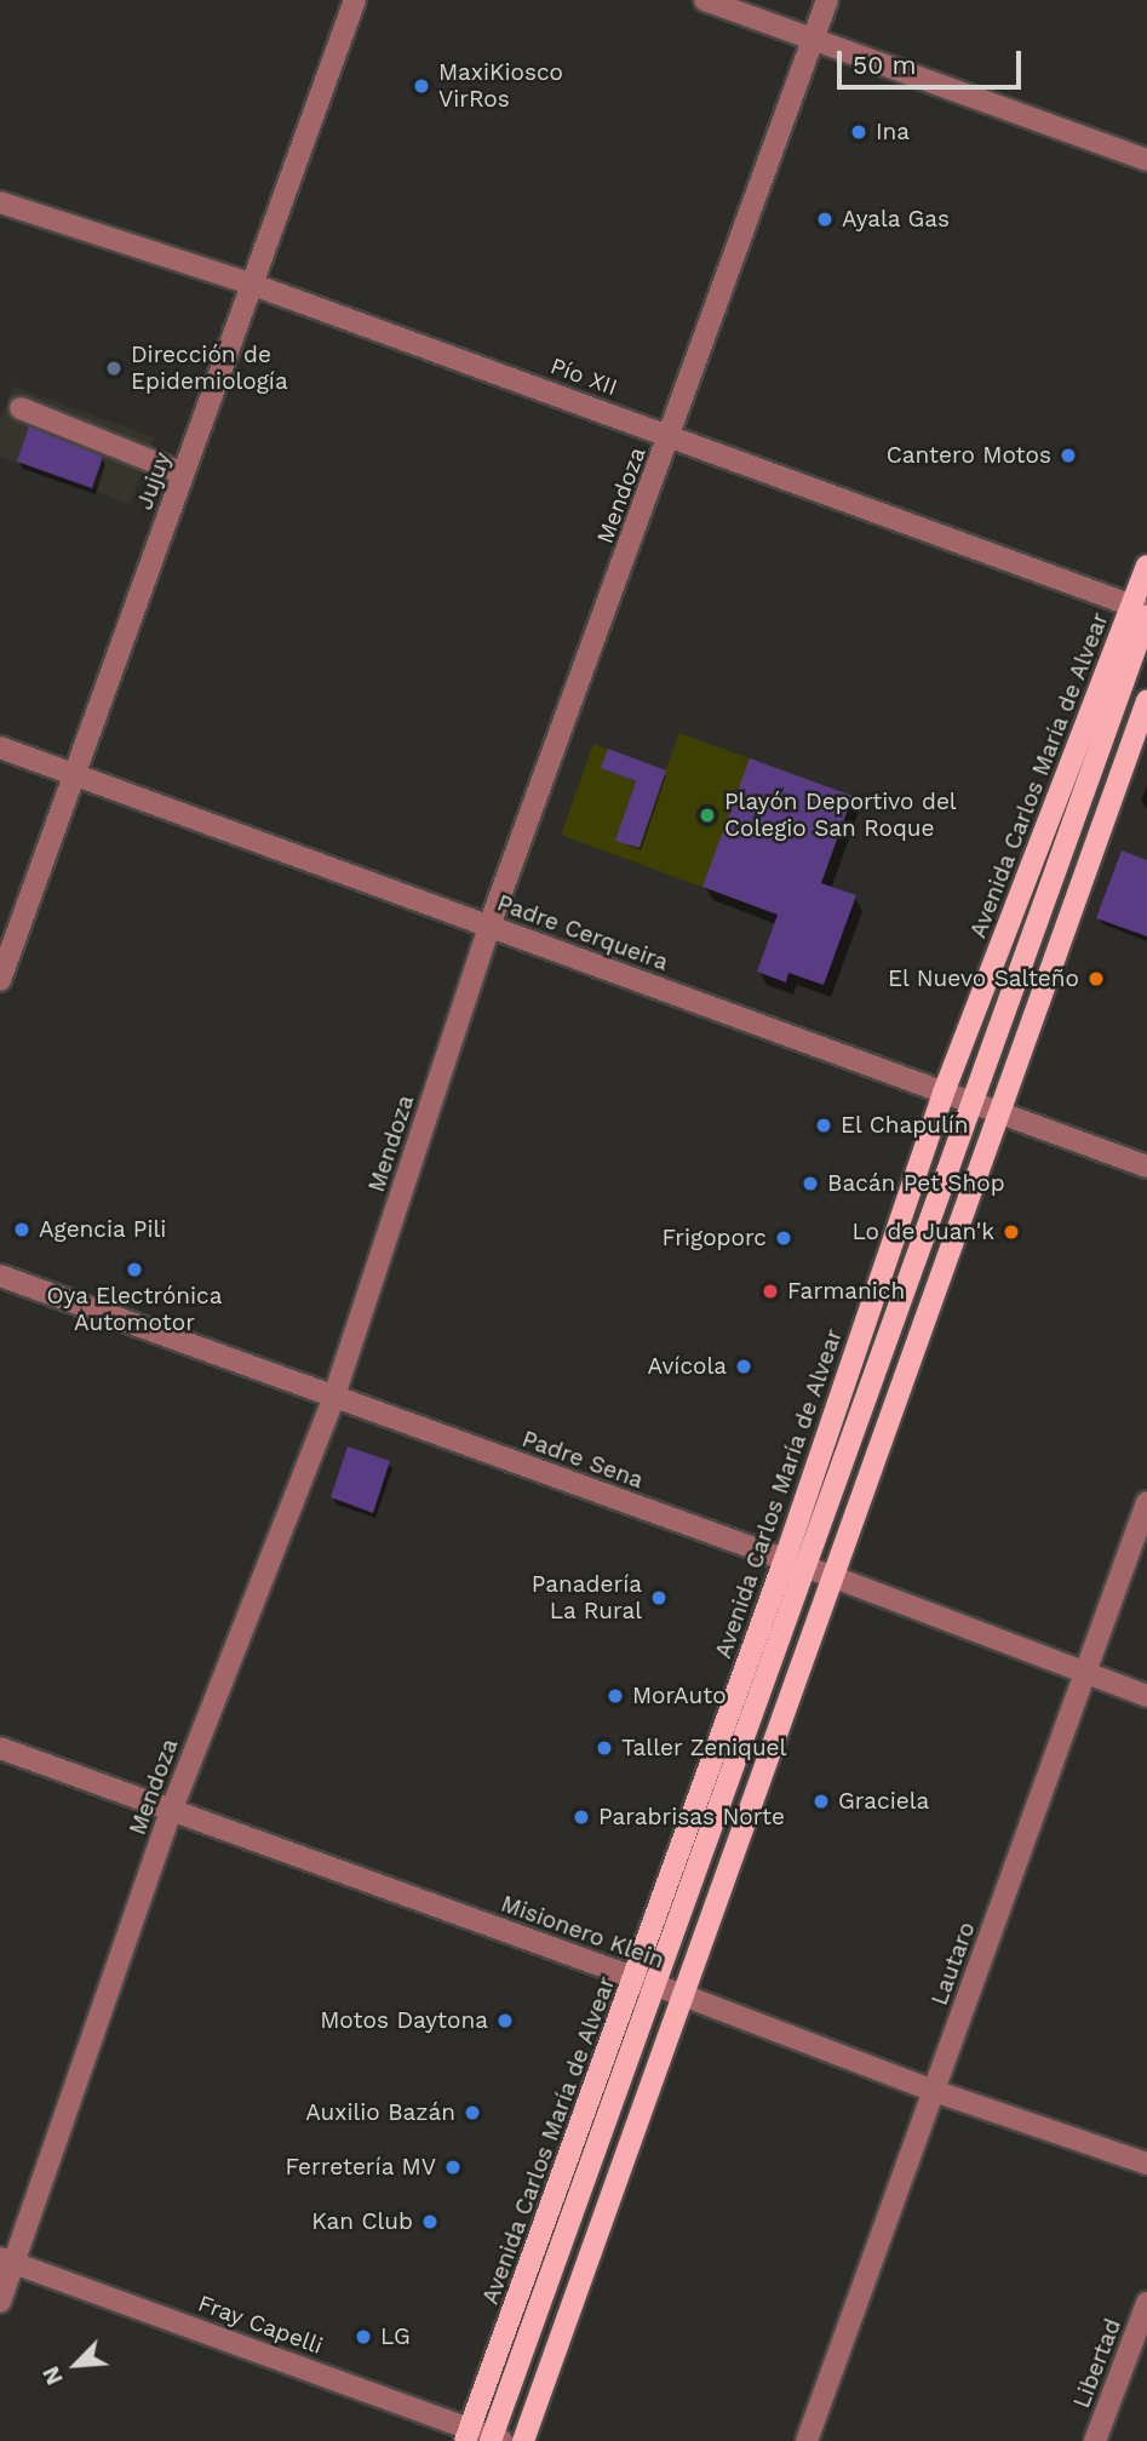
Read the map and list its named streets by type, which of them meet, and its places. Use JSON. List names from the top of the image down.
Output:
{
  "streets": {
    "main road": ["Avenida Carlos María de Alvear"],
    "street": [
      "Pío XII",
      "Jujuy",
      "Mendoza",
      "Padre Cerqueira",
      "Padre Sena",
      "Misionero Klein",
      "Lautaro",
      "Fray Capelli",
      "Libertad"
    ]
  },
  "crossings": [
    ["Pío XII", "Jujuy"],
    ["Pío XII", "Mendoza"],
    ["Pío XII", "Avenida Carlos María de Alvear"],
    ["Jujuy", "Padre Cerqueira"],
    ["Mendoza", "Padre Cerqueira"],
    ["Mendoza", "Padre Sena"],
    ["Mendoza", "Misionero Klein"],
    ["Mendoza", "Fray Capelli"],
    ["Avenida Carlos María de Alvear", "Padre Cerqueira"],
    ["Avenida Carlos María de Alvear", "Padre Sena"],
    ["Avenida Carlos María de Alvear", "Misionero Klein"],
    ["Avenida Carlos María de Alvear", "Fray Capelli"],
    ["Padre Sena", "Lautaro"],
    ["Misionero Klein", "Lautaro"]
  ],
  "places": [
    "MaxiKiosco VirRos",
    "Ina",
    "Ayala Gas",
    "Dirección de Epidemiología",
    "Cantero Motos",
    "Playón Deportivo del Colegio San Roque",
    "El Nuevo Salteño",
    "El Chapulín",
    "Bacán Pet Shop",
    "Agencia Pili",
    "Lo de Juan'k",
    "Frigoporc",
    "Oya Electrónica Automotor",
    "Farmanich",
    "Avícola",
    "Panadería La Rural",
    "MorAuto",
    "Taller Zeniquel",
    "Graciela",
    "Parabrisas Norte",
    "Motos Daytona",
    "Auxilio Bazán",
    "Ferretería MV",
    "Kan Club",
    "LG"
  ],
  "scale_bar": "50 m",
  "north": "bottom left"
}
